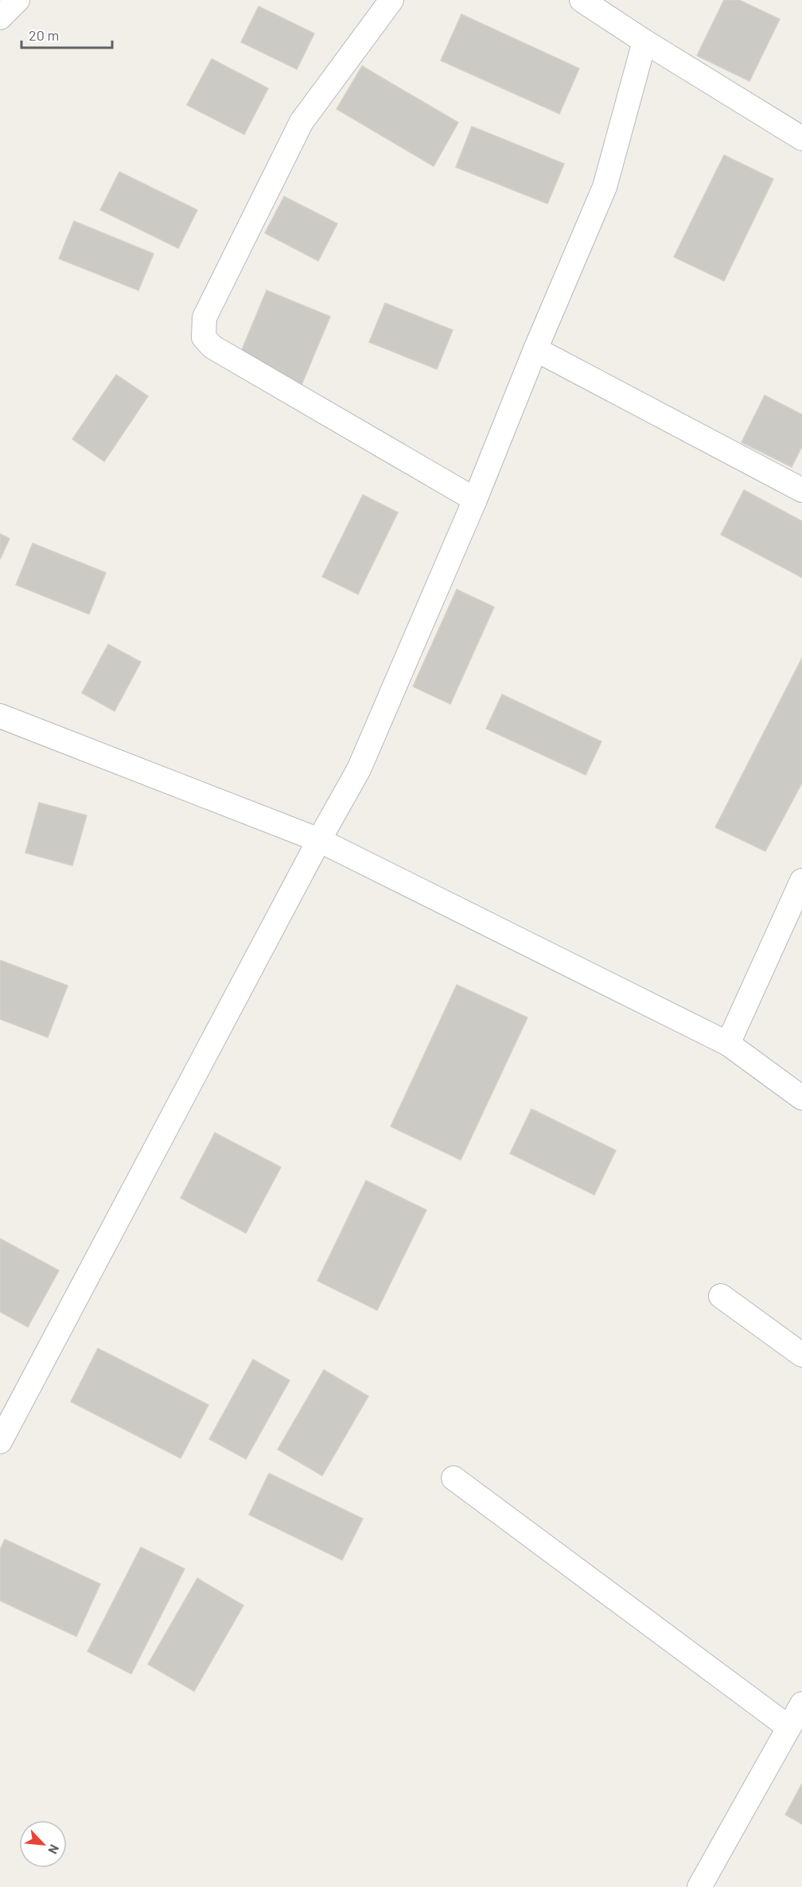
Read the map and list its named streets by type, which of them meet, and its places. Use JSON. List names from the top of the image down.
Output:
{
  "scale_bar": "20 m",
  "north": "bottom right"
}
